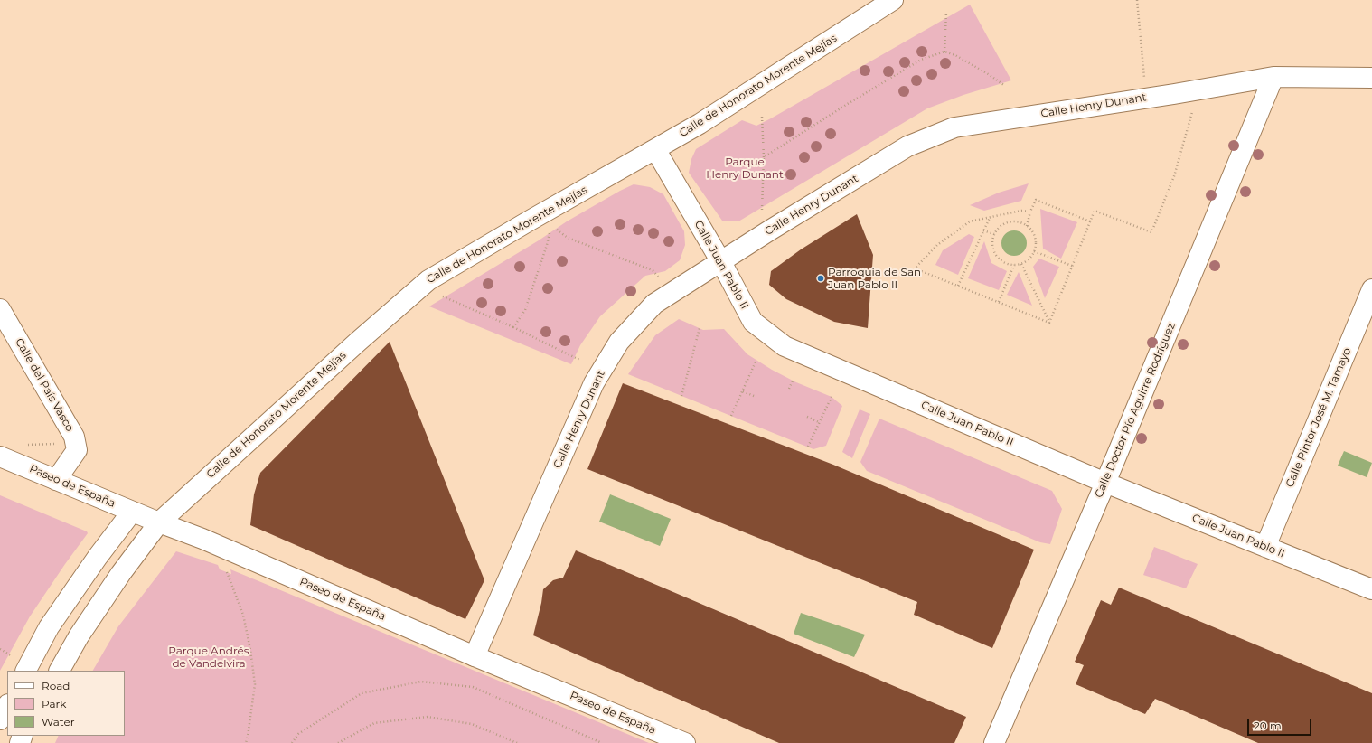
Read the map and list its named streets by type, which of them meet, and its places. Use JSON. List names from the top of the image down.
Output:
{
  "streets": {
    "street": [
      "Calle de Honorato Morente Mejías",
      "Calle Henry Dunant",
      "Calle Juan Pablo II",
      "Calle del País Vasco",
      "Calle Doctor Pío Aguirre Rodríguez",
      "Calle Pintor José M. Tamayo",
      "Paseo de España"
    ]
  },
  "crossings": [
    ["Calle de Honorato Morente Mejías", "Calle Juan Pablo II"],
    ["Calle de Honorato Morente Mejías", "Paseo de España"],
    ["Calle Henry Dunant", "Calle Juan Pablo II"],
    ["Calle Henry Dunant", "Calle Doctor Pío Aguirre Rodríguez"],
    ["Calle Henry Dunant", "Paseo de España"],
    ["Calle Juan Pablo II", "Calle Doctor Pío Aguirre Rodríguez"],
    ["Calle Juan Pablo II", "Calle Pintor José M. Tamayo"],
    ["Calle del País Vasco", "Paseo de España"]
  ],
  "parks": ["Parque Henry Dunant", "Parque Andrés de Vandelvira"],
  "places": ["Parroquia de San Juan Pablo II"],
  "legend": ["Road", "Park", "Water"],
  "scale_bar": "20 m"
}
